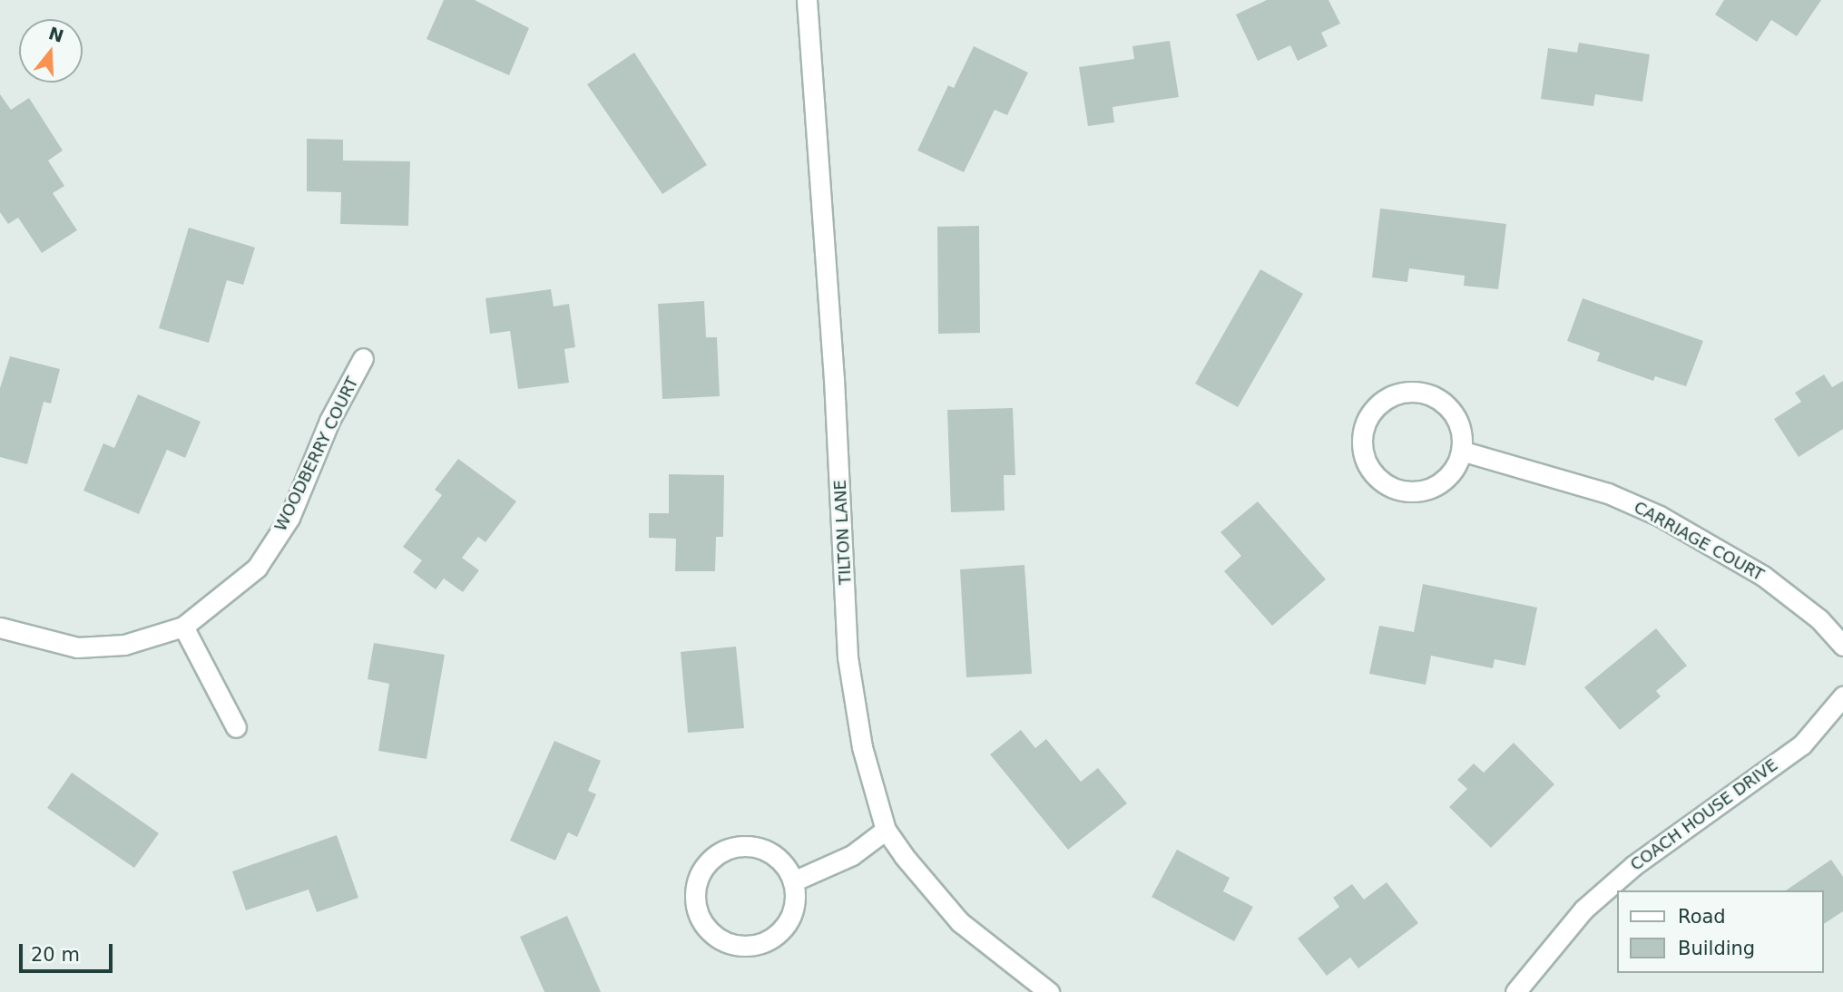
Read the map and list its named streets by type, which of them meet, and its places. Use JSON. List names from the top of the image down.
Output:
{
  "streets": {
    "street": [
      "WOODBERRY COURT",
      "TILTON LANE",
      "CARRIAGE COURT",
      "COACH HOUSE DRIVE"
    ]
  },
  "legend": ["Road", "Building"],
  "scale_bar": "20 m",
  "north": "top"
}
